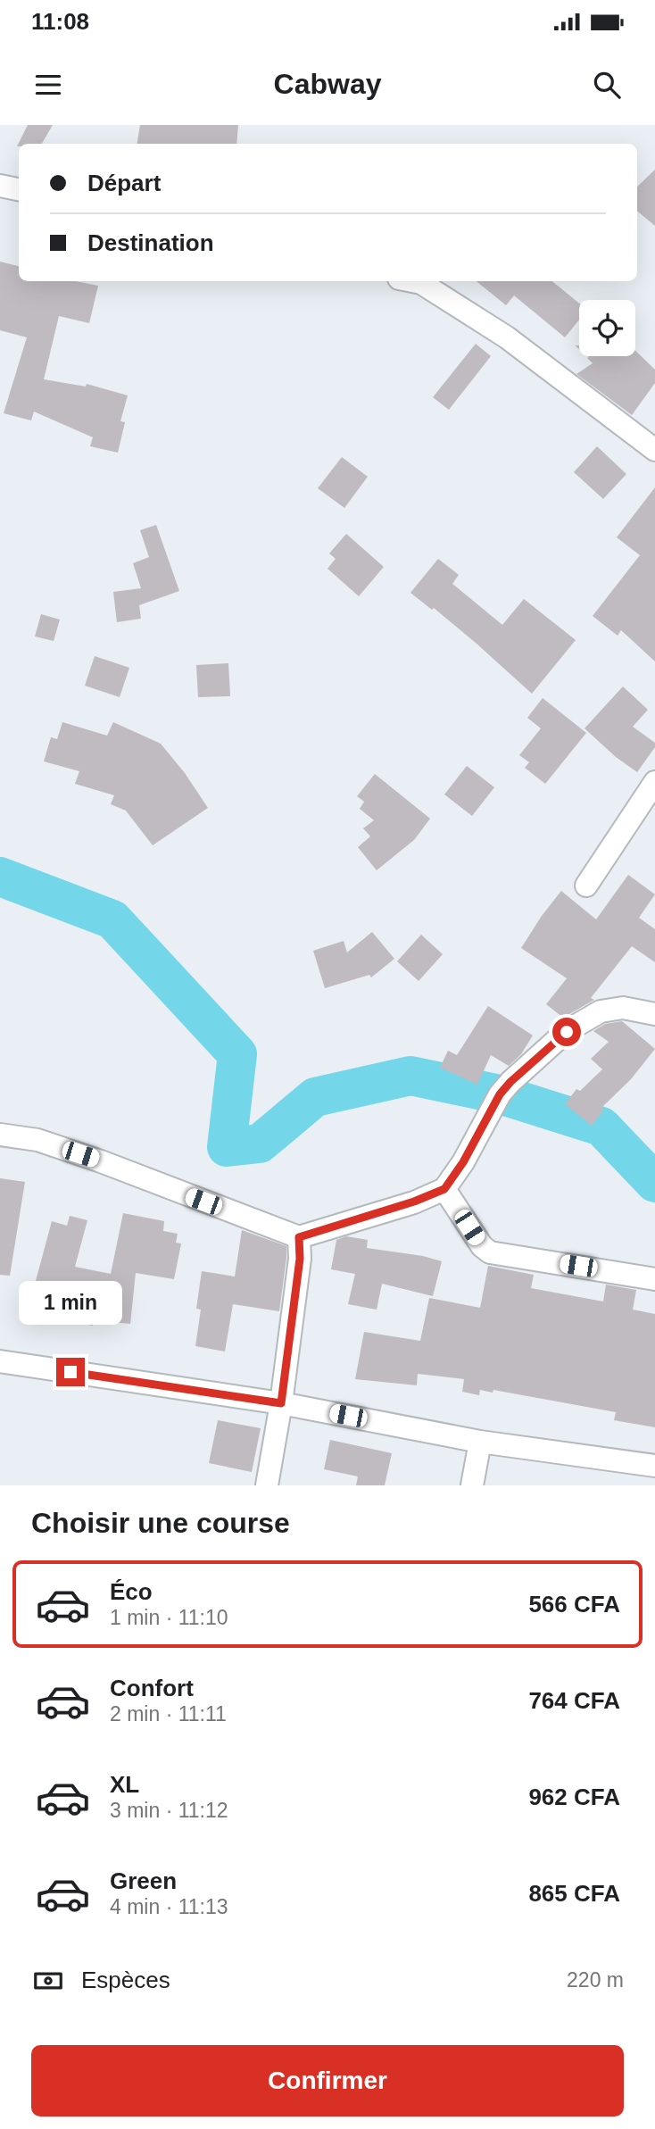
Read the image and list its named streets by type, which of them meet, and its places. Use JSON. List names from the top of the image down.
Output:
{
  "page": {
    "status": "11:08",
    "header": "Cabway",
    "banner": ["Départ", "Destination"],
    "bubble": "1 min",
    "heading": "Choisir une course",
    "list": [
      {
        "name": "Éco",
        "note": "1 min · 11:10",
        "value": "566 CFA"
      },
      {
        "name": "Confort",
        "note": "2 min · 11:11",
        "value": "764 CFA"
      },
      {
        "name": "XL",
        "note": "3 min · 11:12",
        "value": "962 CFA"
      },
      {
        "name": "Green",
        "note": "4 min · 11:13",
        "value": "865 CFA"
      }
    ],
    "pay": ["Espèces", "220 m"],
    "buttons": "Confirmer"
  }
}
